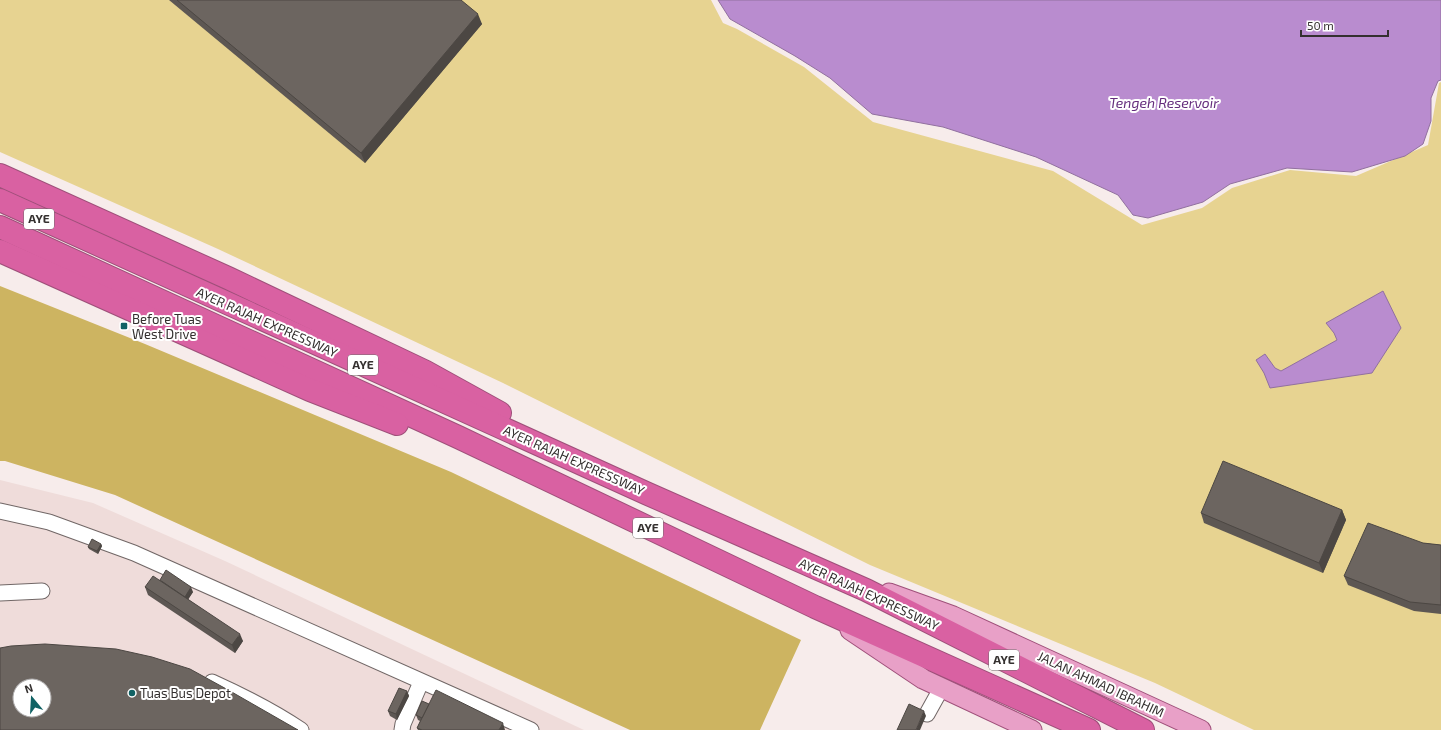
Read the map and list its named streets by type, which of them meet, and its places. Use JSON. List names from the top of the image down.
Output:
{
  "streets": {
    "highway": ["AYE", "AYER RAJAH EXPRESSWAY"],
    "main road": ["JALAN AHMAD IBRAHIM"]
  },
  "crossings": [
    ["AYER RAJAH EXPRESSWAY", "JALAN AHMAD IBRAHIM"]
  ],
  "water": ["Tengeh Reservoir"],
  "places": {
    "transit": ["Before Tuas West Drive"],
    "other": ["Tuas Bus Depot"]
  },
  "scale_bar": "50 m",
  "north": "top"
}
